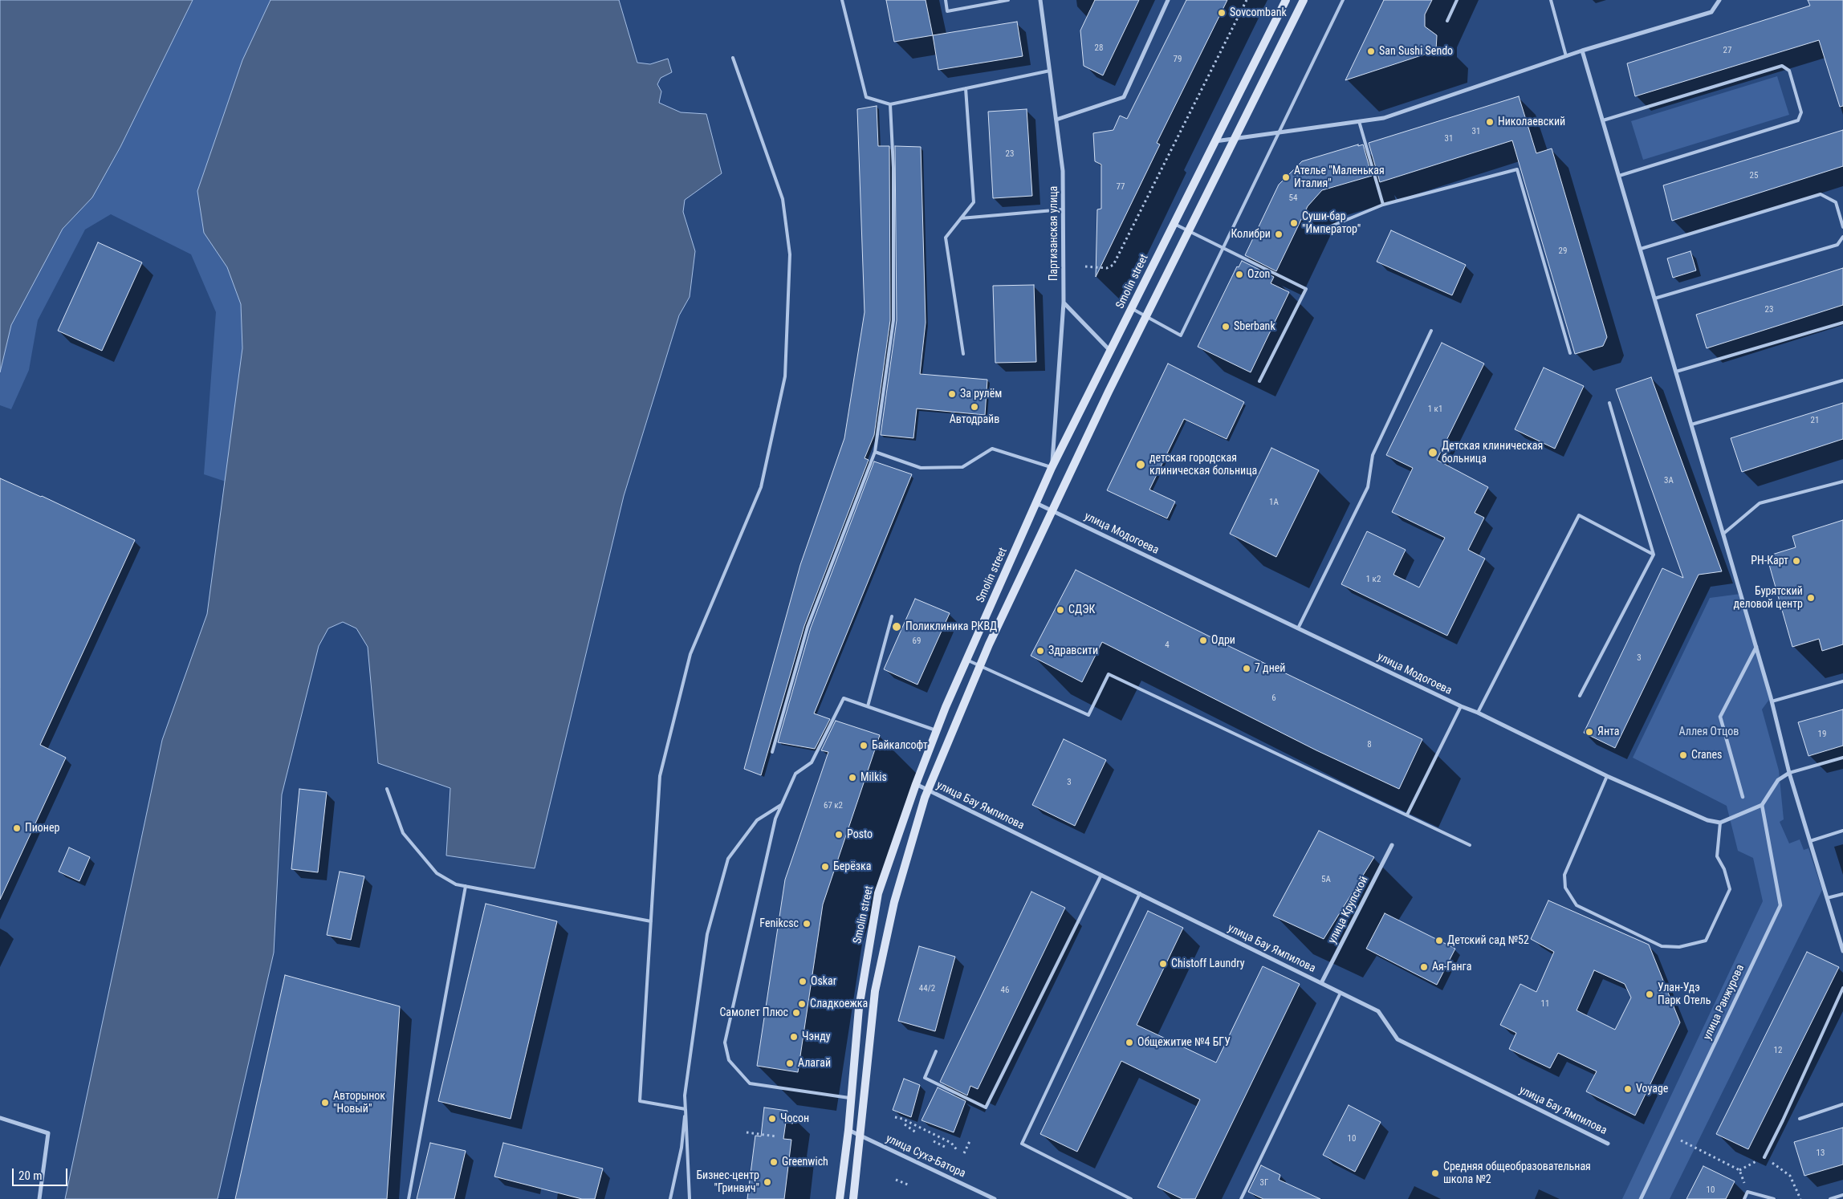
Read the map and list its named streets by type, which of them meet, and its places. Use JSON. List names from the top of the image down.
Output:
{
  "streets": {
    "main road": ["Smolin street"],
    "street": [
      "Партизанская улица",
      "улица Модогоева",
      "улица Бау Ямпилова",
      "улица Крупской",
      "улица Ранжурова",
      "улица Сухэ-Батора"
    ]
  },
  "crossings": [
    ["Партизанская улица", "Smolin street"],
    ["Smolin street", "улица Модогоева"],
    ["Smolin street", "улица Бау Ямпилова"],
    ["Smolin street", "улица Сухэ-Батора"],
    ["улица Бау Ямпилова", "улица Крупской"]
  ],
  "parks": ["Аллея Отцов"],
  "places": [
    "Sovcombank",
    "San Sushi Sendo",
    "Николаевский",
    "Ателье \"Маленькая Италия\"",
    "Суши-бар \"Император\"",
    "Колибри",
    "Ozon",
    "Sberbank",
    "За рулём",
    "Автодрайв",
    "Детская клиническая больница",
    "детская городская клиническая больница",
    "РН-Карт",
    "Бурятский деловой центр",
    "СДЭК",
    "Поликлиника РКВД",
    "Одри",
    "Здравсити",
    "7 дней",
    "Янта",
    "Байкалсофт",
    "Cranes",
    "Milkis",
    "Пионер",
    "Posto",
    "Берёзка",
    "Fenikcsc",
    "Детский сад №52",
    "Chistoff Laundry",
    "Ая-Ганга",
    "Oskar",
    "Улан-Удэ Парк Отель",
    "Сладкоежка",
    "Самолет Плюс",
    "Чэнду",
    "Общежитие №4 БГУ",
    "Алагай",
    "Voyage",
    "Авторынок \"Новый\"",
    "Чосон",
    "Greenwich",
    "Средняя общеобразовательная школа №2",
    "Бизнес-центр \"Гринвич\""
  ],
  "house_numbers": [
    "28",
    "27",
    "79",
    "31",
    "31",
    "23",
    "25",
    "77",
    "54",
    "29",
    "23",
    "1 к1",
    "21",
    "3А",
    "1А",
    "1 к2",
    "69",
    "4",
    "3",
    "6",
    "19",
    "8",
    "3",
    "67 к2",
    "5А",
    "44/2",
    "46",
    "11",
    "12",
    "10",
    "13",
    "3Г",
    "10"
  ],
  "scale_bar": "20 m"
}
